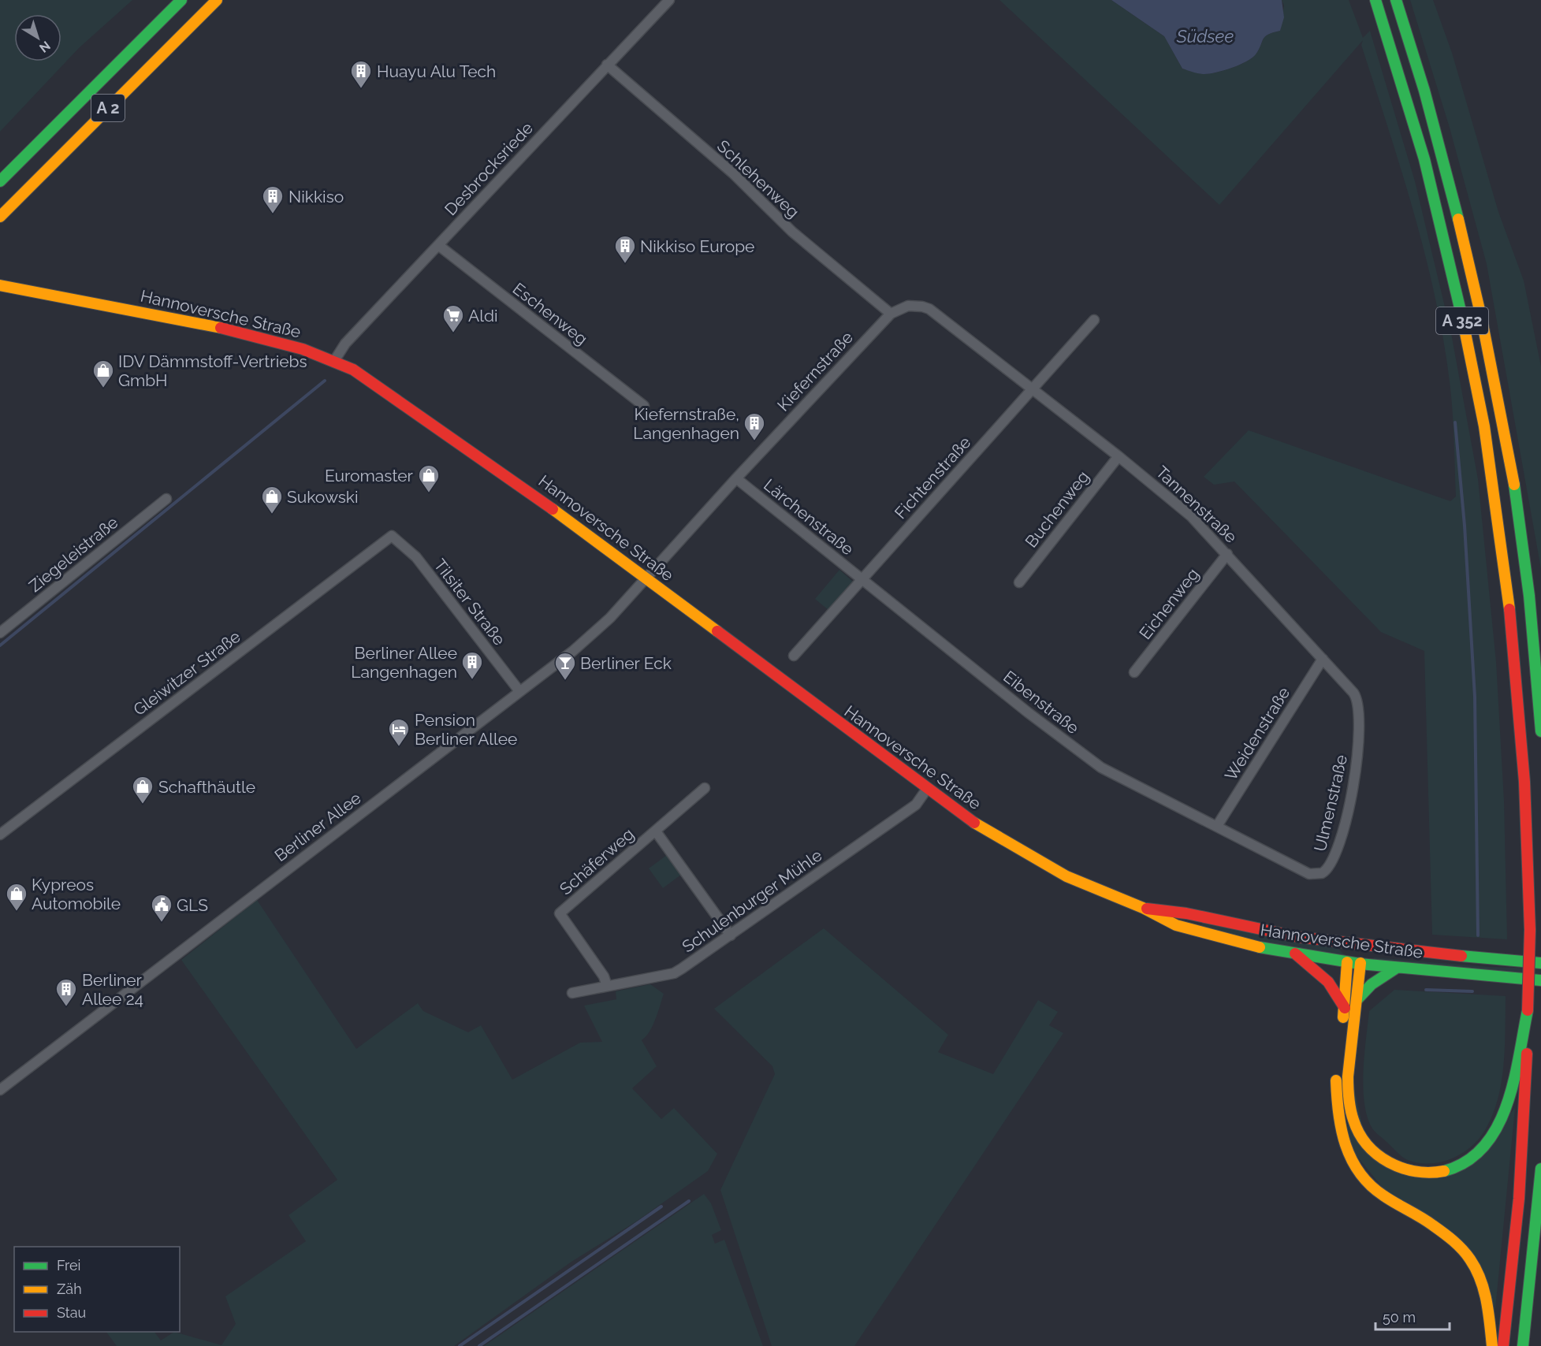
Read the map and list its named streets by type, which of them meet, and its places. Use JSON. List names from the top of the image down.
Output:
{
  "streets": {
    "main road": ["A 2", "Hannoversche Straße", "A 352"],
    "street": [
      "Desbrocksriede",
      "Schlehenweg",
      "Eschenweg",
      "Kiefernstraße",
      "Fichtenstraße",
      "Tannenstraße",
      "Buchenweg",
      "Lärchenstraße",
      "Ziegeleistraße",
      "Tilsiter Straße",
      "Eichenweg",
      "Gleiwitzer Straße",
      "Eibenstraße",
      "Weidenstraße",
      "Ulmenstraße",
      "Berliner Allee",
      "Schäferweg",
      "Schulenburger Mühle"
    ]
  },
  "crossings": [
    ["Desbrocksriede", "Schlehenweg"],
    ["Desbrocksriede", "Hannoversche Straße"],
    ["Desbrocksriede", "Eschenweg"],
    ["Schlehenweg", "Kiefernstraße"],
    ["Hannoversche Straße", "Kiefernstraße"],
    ["Hannoversche Straße", "Berliner Allee"],
    ["Hannoversche Straße", "Schulenburger Mühle"],
    ["Kiefernstraße", "Fichtenstraße"],
    ["Kiefernstraße", "Tannenstraße"],
    ["Kiefernstraße", "Lärchenstraße"],
    ["Kiefernstraße", "Berliner Allee"],
    ["Fichtenstraße", "Tannenstraße"],
    ["Fichtenstraße", "Lärchenstraße"],
    ["Fichtenstraße", "Eibenstraße"],
    ["Tannenstraße", "Buchenweg"],
    ["Tannenstraße", "Eichenweg"],
    ["Tannenstraße", "Weidenstraße"],
    ["Tannenstraße", "Ulmenstraße"],
    ["Lärchenstraße", "Eibenstraße"],
    ["Tilsiter Straße", "Gleiwitzer Straße"],
    ["Tilsiter Straße", "Berliner Allee"],
    ["Eibenstraße", "Weidenstraße"],
    ["Eibenstraße", "Ulmenstraße"],
    ["Weidenstraße", "Ulmenstraße"],
    ["Schäferweg", "Schulenburger Mühle"]
  ],
  "water": ["Südsee"],
  "places": {
    "building": [
      "Huayu Alu Tech",
      "Nikkiso",
      "Nikkiso Europe",
      "Kiefernstraße, Langenhagen",
      "Berliner Allee Langenhagen",
      "Berliner Allee 24"
    ],
    "supermarket": ["Aldi"],
    "shop": [
      "IDV Dämmstoff-Vertriebs GmbH",
      "Euromaster",
      "Sukowski",
      "Schafthäutle",
      "Kypreos Automobile"
    ],
    "bar": ["Berliner Eck"],
    "hotel": ["Pension Berliner Allee"],
    "public building": ["GLS"]
  },
  "legend": ["Frei", "Zäh", "Stau"],
  "scale_bar": "50 m",
  "north": "bottom right"
}
